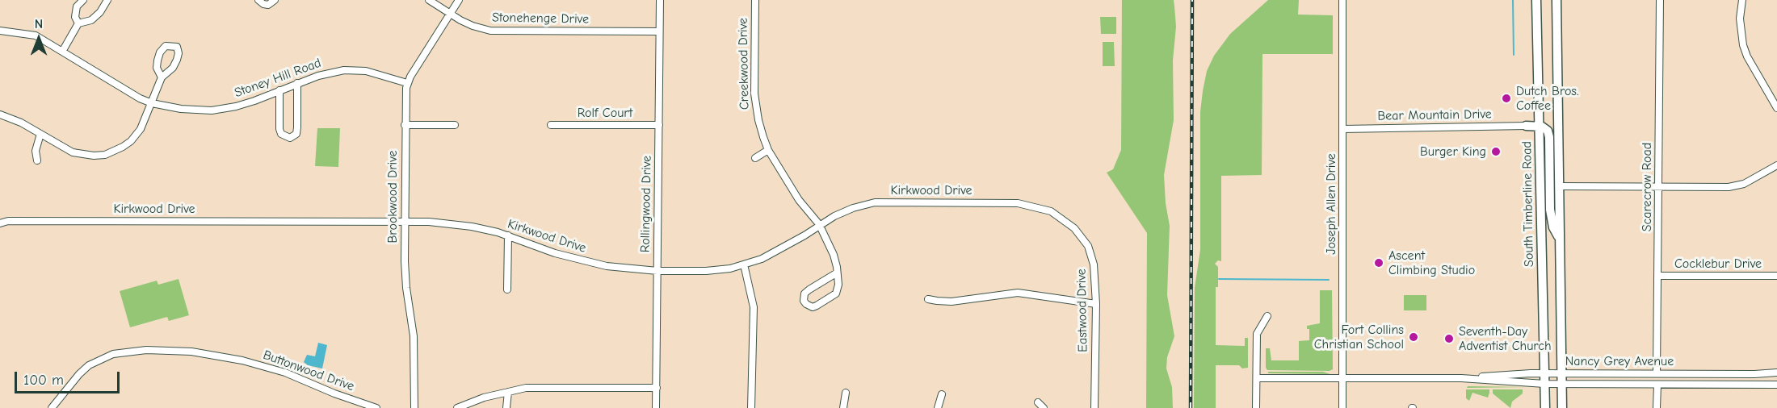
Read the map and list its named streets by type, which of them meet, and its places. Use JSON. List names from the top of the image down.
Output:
{
  "streets": {
    "main road": ["South Timberline Road"],
    "street": [
      "Stonehenge Drive",
      "Creekwood Drive",
      "Stoney Hill Road",
      "Rolf Court",
      "Bear Mountain Drive",
      "Scarecrow Road",
      "Kirkwood Drive",
      "Brookwood Drive",
      "Rollingwood Drive",
      "Joseph Allen Drive",
      "Cocklebur Drive",
      "Eastwood Drive",
      "Nancy Grey Avenue",
      "Buttonwood Drive"
    ]
  },
  "crossings": [
    ["Stonehenge Drive", "Brookwood Drive"],
    ["Stonehenge Drive", "Rollingwood Drive"],
    ["Creekwood Drive", "Kirkwood Drive"],
    ["Stoney Hill Road", "Brookwood Drive"],
    ["Rolf Court", "Rollingwood Drive"],
    ["Bear Mountain Drive", "Joseph Allen Drive"],
    ["Scarecrow Road", "Cocklebur Drive"],
    ["Scarecrow Road", "Nancy Grey Avenue"],
    ["Kirkwood Drive", "Brookwood Drive"],
    ["Kirkwood Drive", "Rollingwood Drive"],
    ["Kirkwood Drive", "Eastwood Drive"],
    ["Joseph Allen Drive", "Nancy Grey Avenue"],
    ["South Timberline Road", "Nancy Grey Avenue"]
  ],
  "places": [
    "Dutch Bros. Coffee",
    "Burger King",
    "Ascent Climbing Studio",
    "Fort Collins Christian School",
    "Seventh-Day Adventist Church"
  ],
  "scale_bar": "100 m",
  "north": "top"
}
